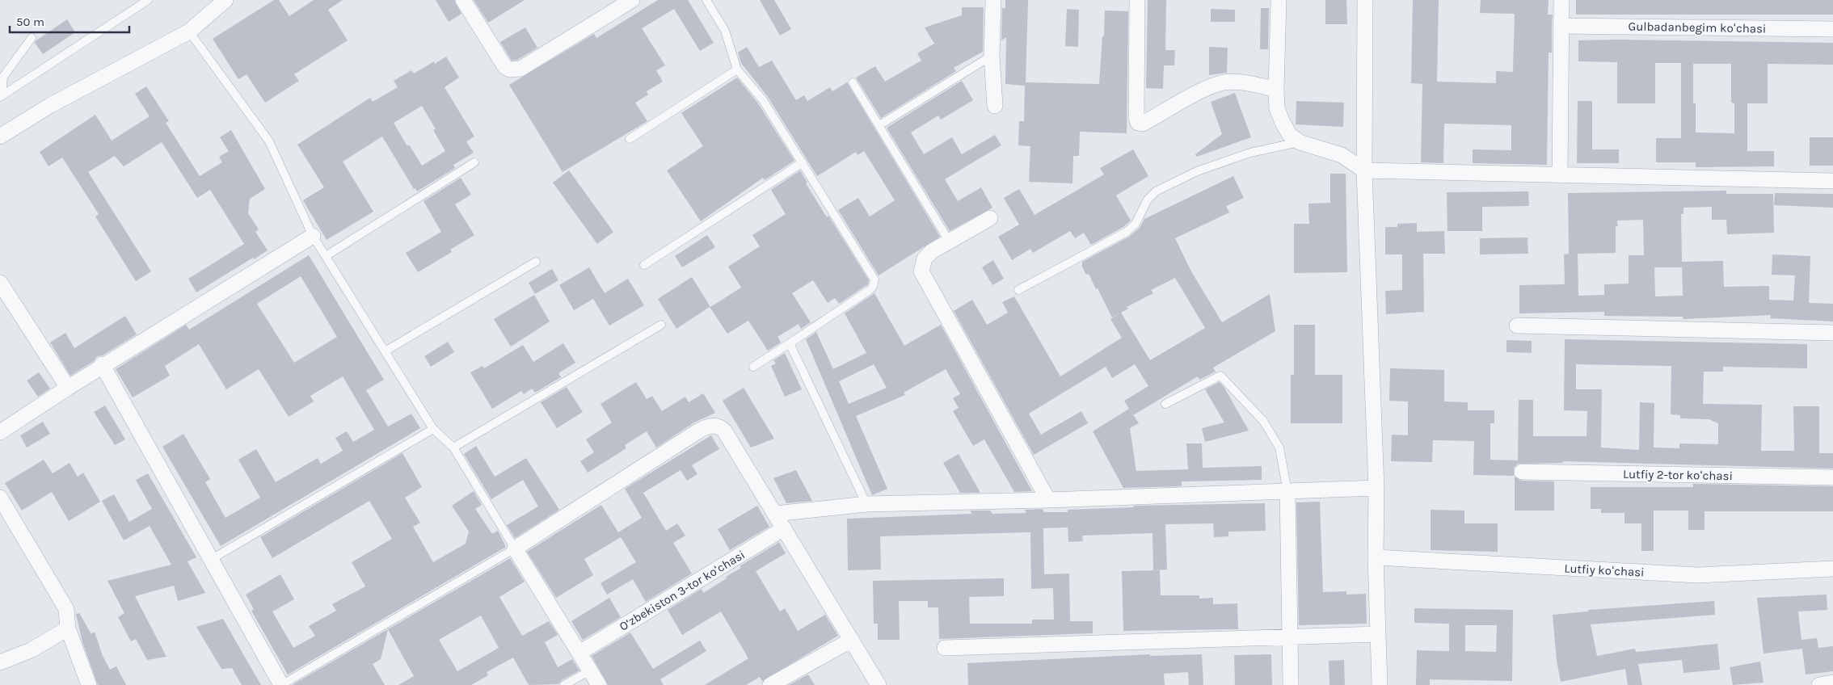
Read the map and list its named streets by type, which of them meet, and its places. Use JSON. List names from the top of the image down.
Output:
{
  "streets": {
    "street": [
      "Gulbadanbegim koʻchasi",
      "Lutfiy 2-tor koʻchasi",
      "Lutfiy koʻchasi",
      "O‘zbekiston 3-tor koʻchasi"
    ]
  },
  "scale_bar": "50 m"
}
